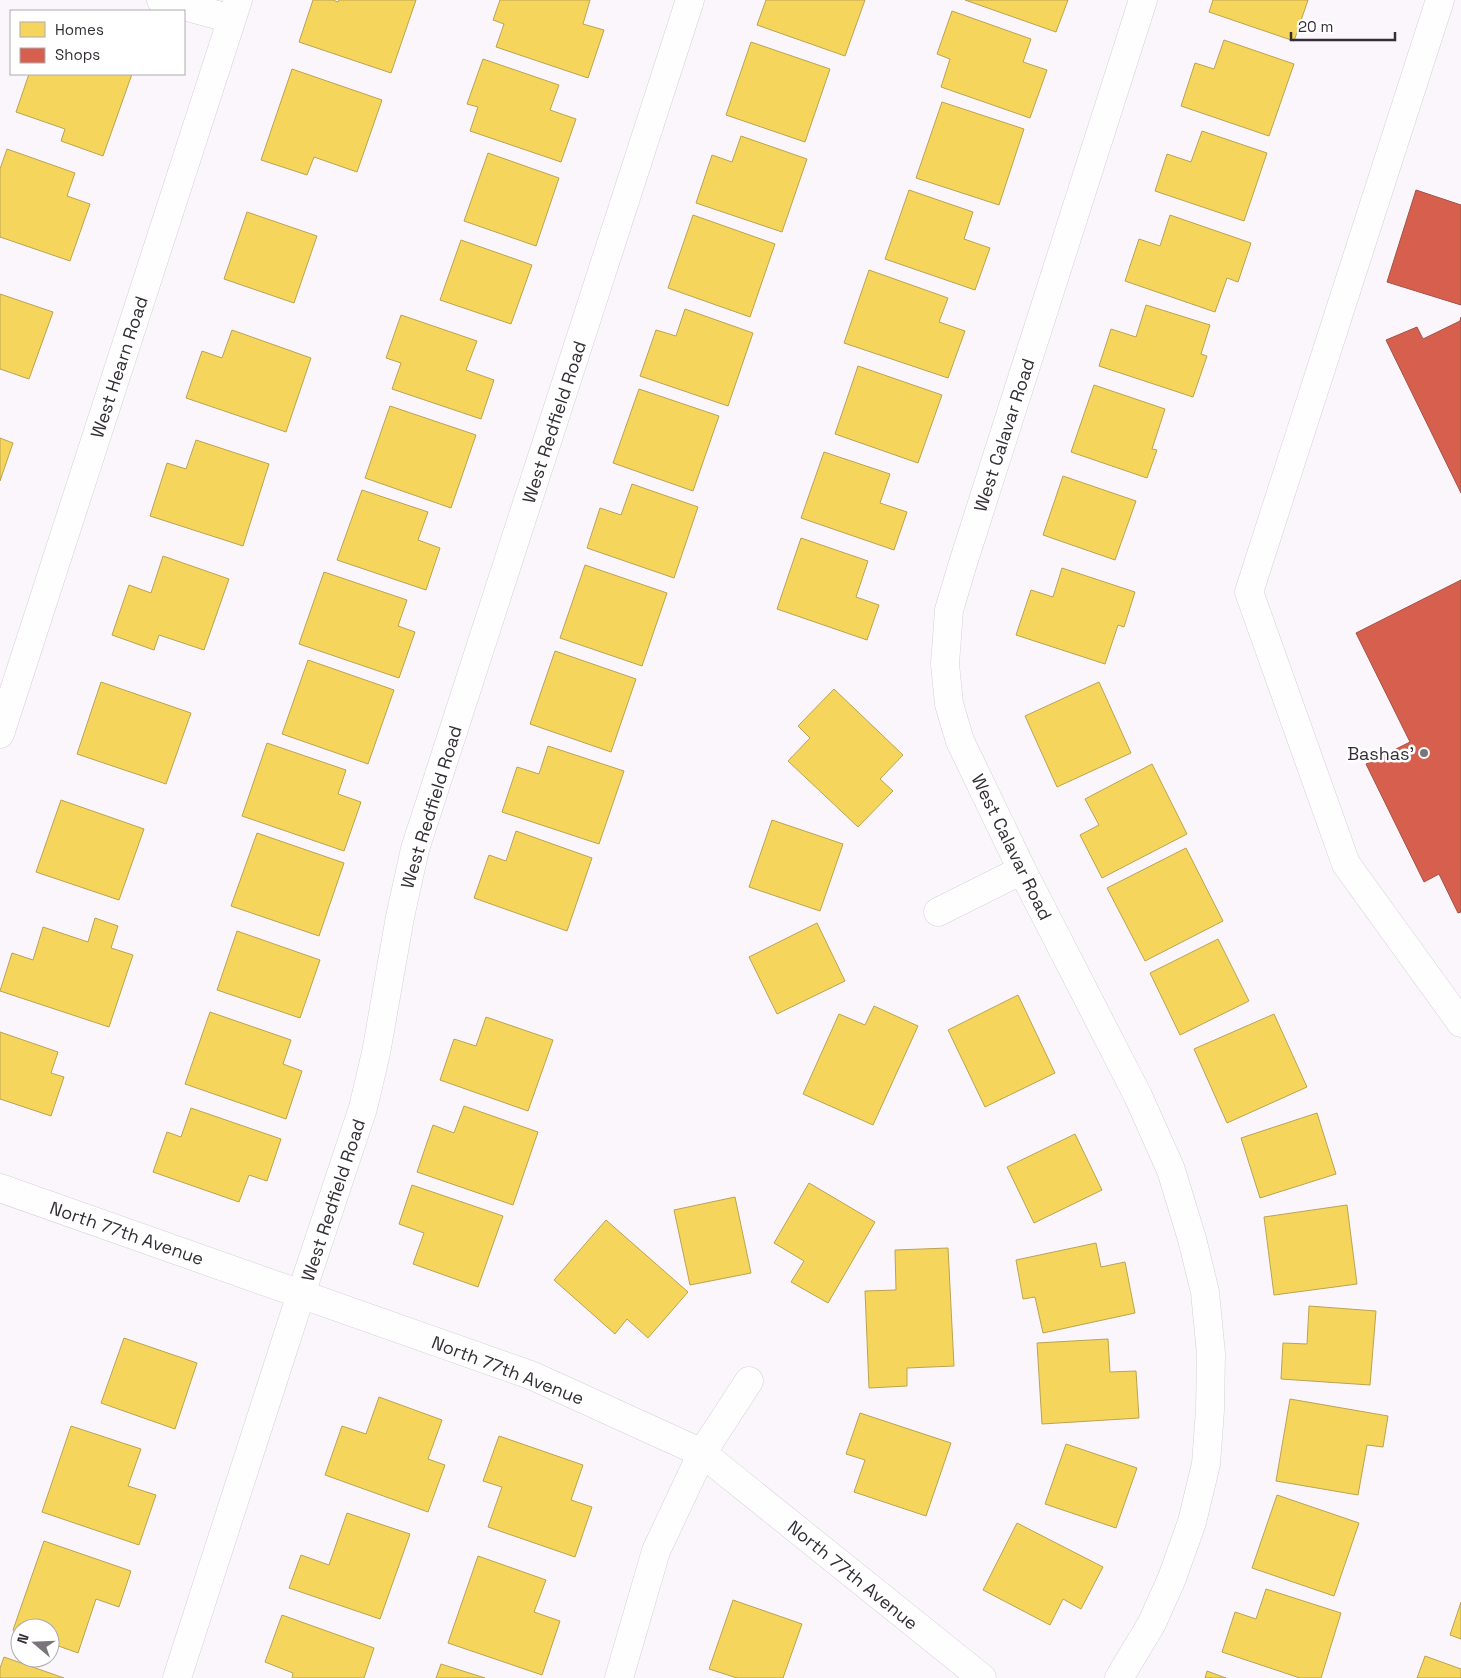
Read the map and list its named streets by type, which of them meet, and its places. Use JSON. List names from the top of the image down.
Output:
{
  "streets": {
    "street": [
      "West Hearn Road",
      "West Redfield Road",
      "West Calavar Road",
      "North 77th Avenue"
    ]
  },
  "crossings": [
    ["West Redfield Road", "North 77th Avenue"]
  ],
  "places": ["Bashas'"],
  "legend": ["Homes", "Shops"],
  "scale_bar": "20 m",
  "north": "left"
}
